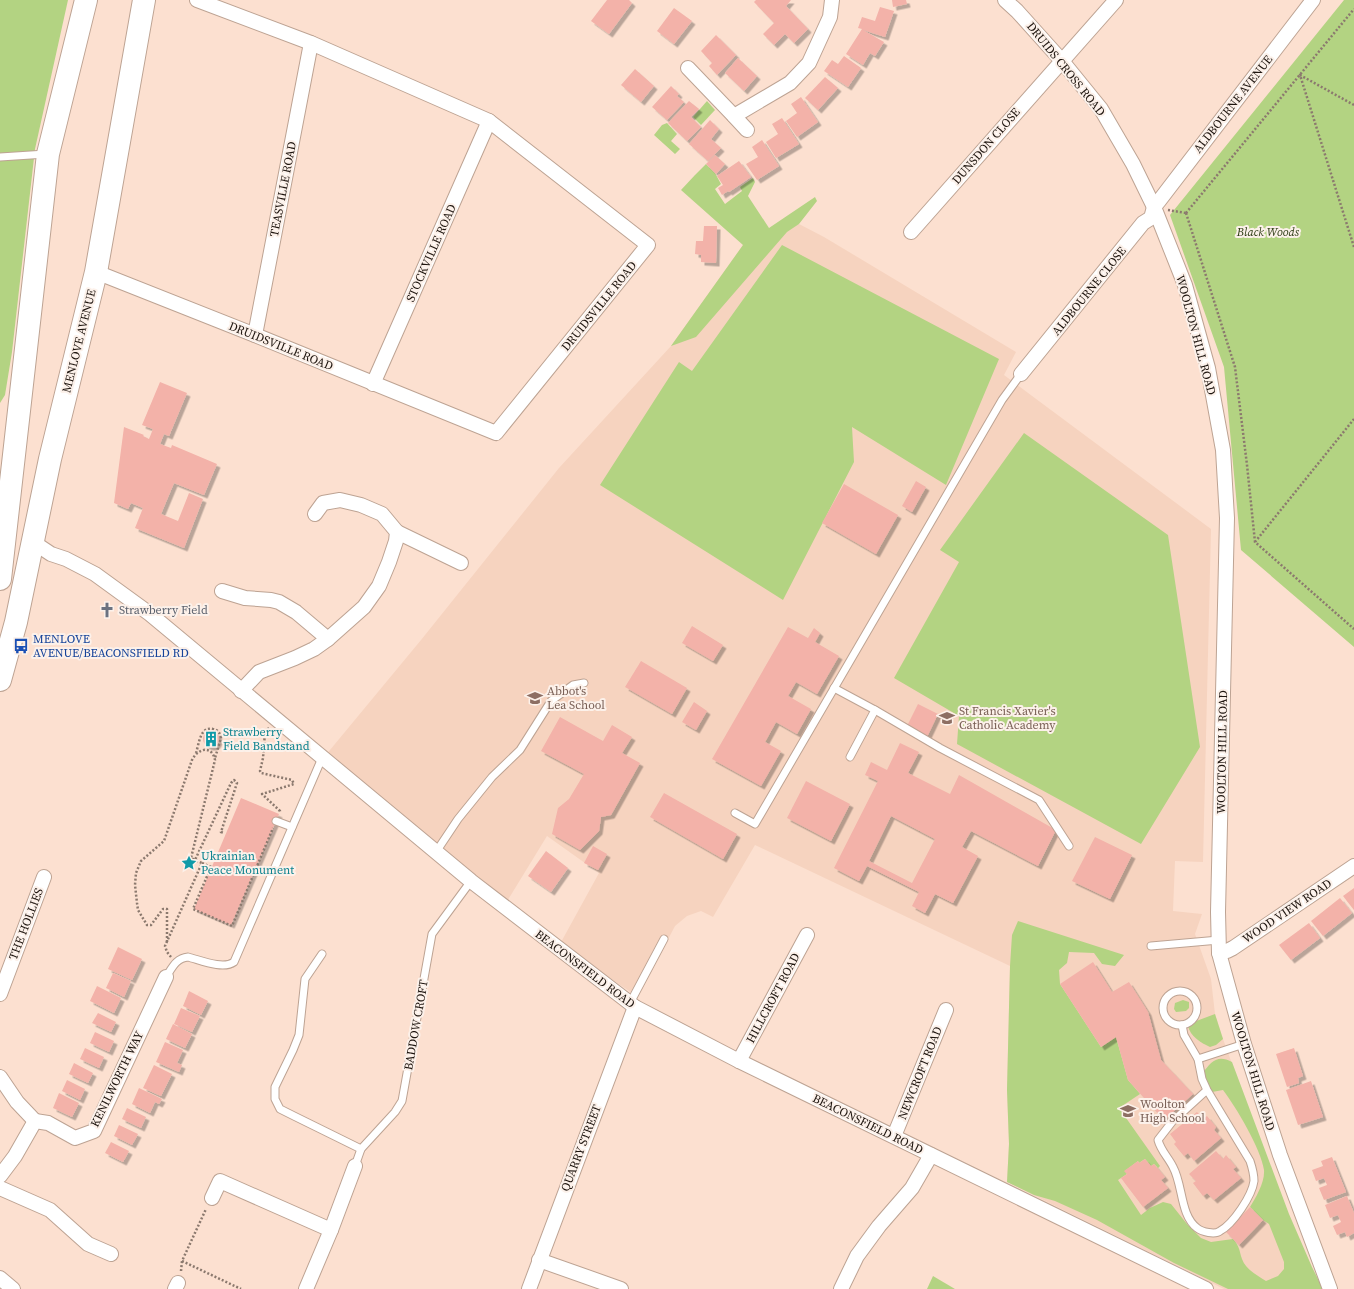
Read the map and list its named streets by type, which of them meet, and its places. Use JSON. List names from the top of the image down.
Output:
{
  "streets": {
    "highway": ["MENLOVE AVENUE"],
    "street": [
      "DRUIDS CROSS ROAD",
      "ALDBOURNE AVENUE",
      "DUNSDON CLOSE",
      "TEASVILLE ROAD",
      "STOCKVILLE ROAD",
      "ALDBOURNE CLOSE",
      "DRUIDSVILLE ROAD",
      "WOOLTON HILL ROAD",
      "WOOD VIEW ROAD",
      "THE HOLLIES",
      "BEACONSFIELD ROAD",
      "HILLCROFT ROAD",
      "NEWCROFT ROAD",
      "KENILWORTH WAY",
      "QUARRY STREET"
    ],
    "lane": ["BADDOW CROFT"]
  },
  "crossings": [
    ["DRUIDS CROSS ROAD", "ALDBOURNE AVENUE"],
    ["DRUIDS CROSS ROAD", "DUNSDON CLOSE"],
    ["DRUIDS CROSS ROAD", "ALDBOURNE CLOSE"],
    ["DRUIDS CROSS ROAD", "WOOLTON HILL ROAD"],
    ["ALDBOURNE AVENUE", "ALDBOURNE CLOSE"],
    ["ALDBOURNE AVENUE", "WOOLTON HILL ROAD"],
    ["TEASVILLE ROAD", "DRUIDSVILLE ROAD"],
    ["STOCKVILLE ROAD", "DRUIDSVILLE ROAD"],
    ["ALDBOURNE CLOSE", "WOOLTON HILL ROAD"],
    ["DRUIDSVILLE ROAD", "MENLOVE AVENUE"],
    ["WOOLTON HILL ROAD", "WOOD VIEW ROAD"],
    ["MENLOVE AVENUE", "BEACONSFIELD ROAD"],
    ["BEACONSFIELD ROAD", "HILLCROFT ROAD"],
    ["BEACONSFIELD ROAD", "BADDOW CROFT"],
    ["BEACONSFIELD ROAD", "NEWCROFT ROAD"],
    ["BEACONSFIELD ROAD", "QUARRY STREET"]
  ],
  "parks": ["Black Woods"],
  "places": {
    "church": ["Strawberry Field"],
    "bus stop": ["MENLOVE AVENUE/BEACONSFIELD RD"],
    "school or university": ["Abbot's Lea School", "St Francis Xavier's Catholic Academy", "Woolton High School"],
    "building": ["Strawberry Field Bandstand"],
    "place": ["Ukrainian Peace Monument"]
  }
}
